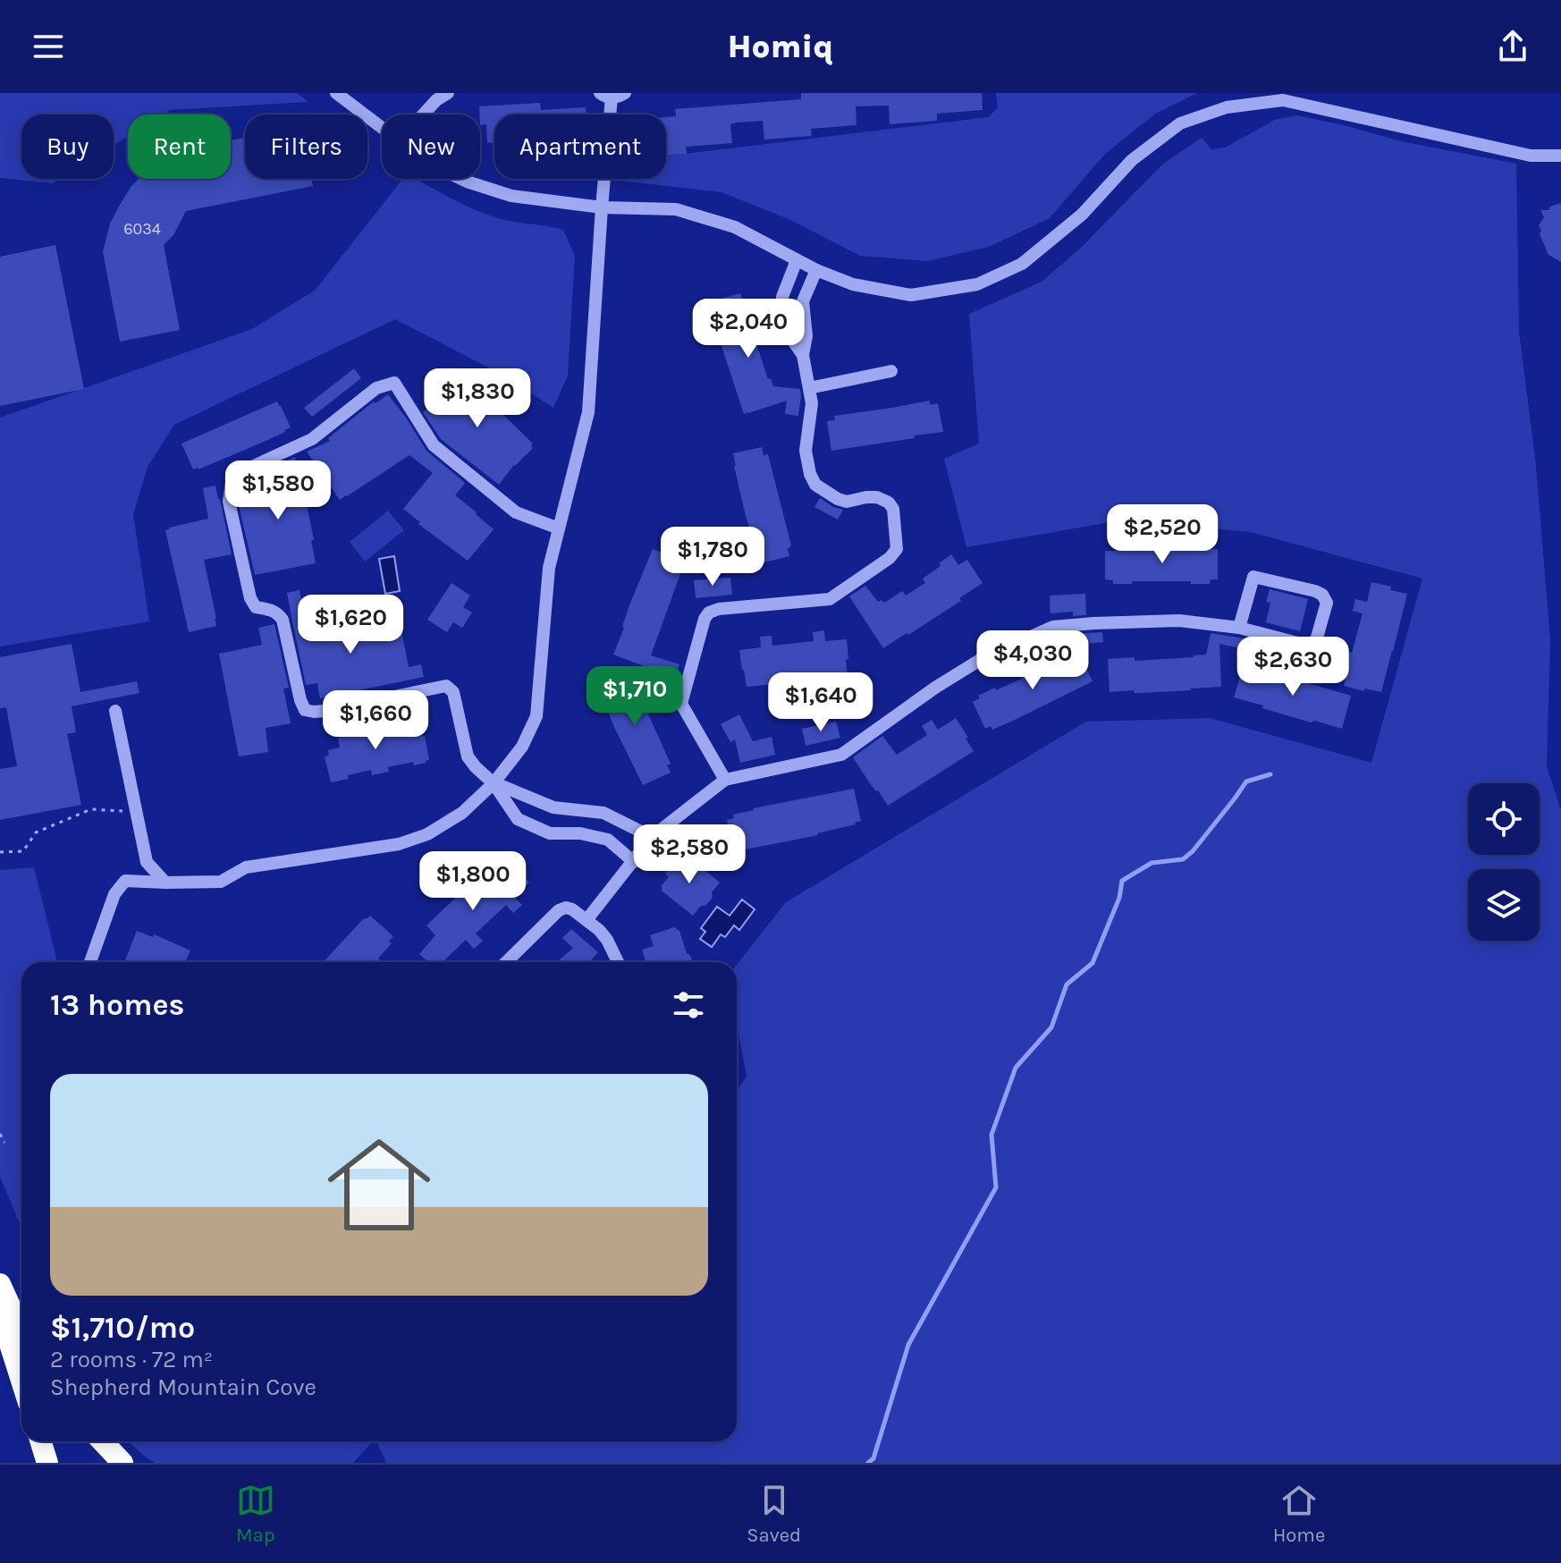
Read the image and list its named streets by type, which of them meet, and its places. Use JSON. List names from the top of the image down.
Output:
{
  "house_numbers": ["6034"],
  "page": {
    "header": "Homiq",
    "chip": [
      "Buy",
      "Rent",
      "Filters",
      "New",
      "Apartment"
    ],
    "price": [
      "$2,040",
      "$1,830",
      "$1,580",
      "$2,520",
      "$1,780",
      "$1,620",
      "$4,030",
      "$2,630",
      "$1,710",
      "$1,640",
      "$1,660",
      "$2,580",
      "$1,800"
    ],
    "heading": "13 homes",
    "list": [
      {
        "name": "$1,710/mo",
        "note": "2 rooms · 72 m² · Shepherd Mountain Cove"
      }
    ],
    "tabs": ["Map", "Saved", "Home"]
  }
}
